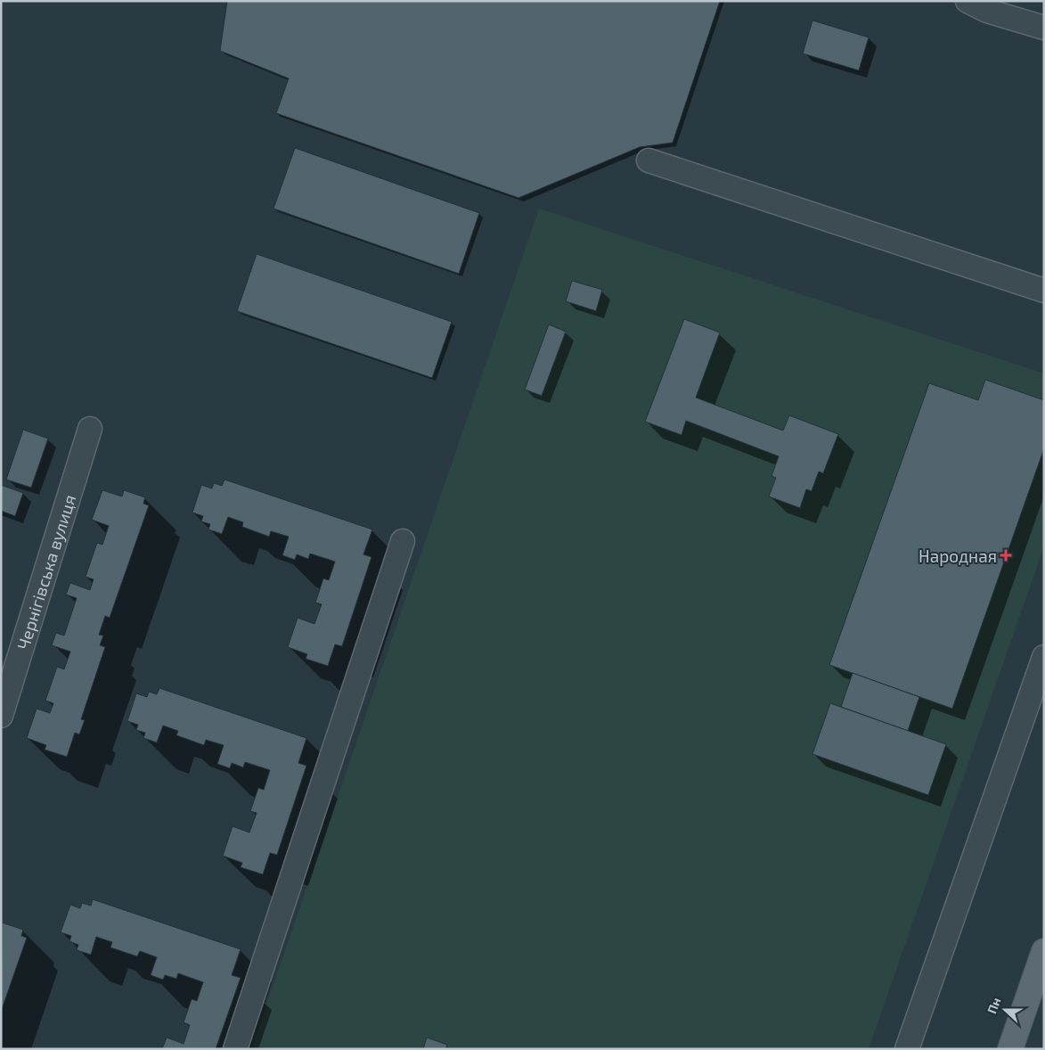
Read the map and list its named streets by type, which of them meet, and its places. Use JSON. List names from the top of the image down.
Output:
{
  "streets": {
    "street": ["Чернігівська вулиця"]
  },
  "places": {
    "health": ["Народная"]
  },
  "north": "left"
}
